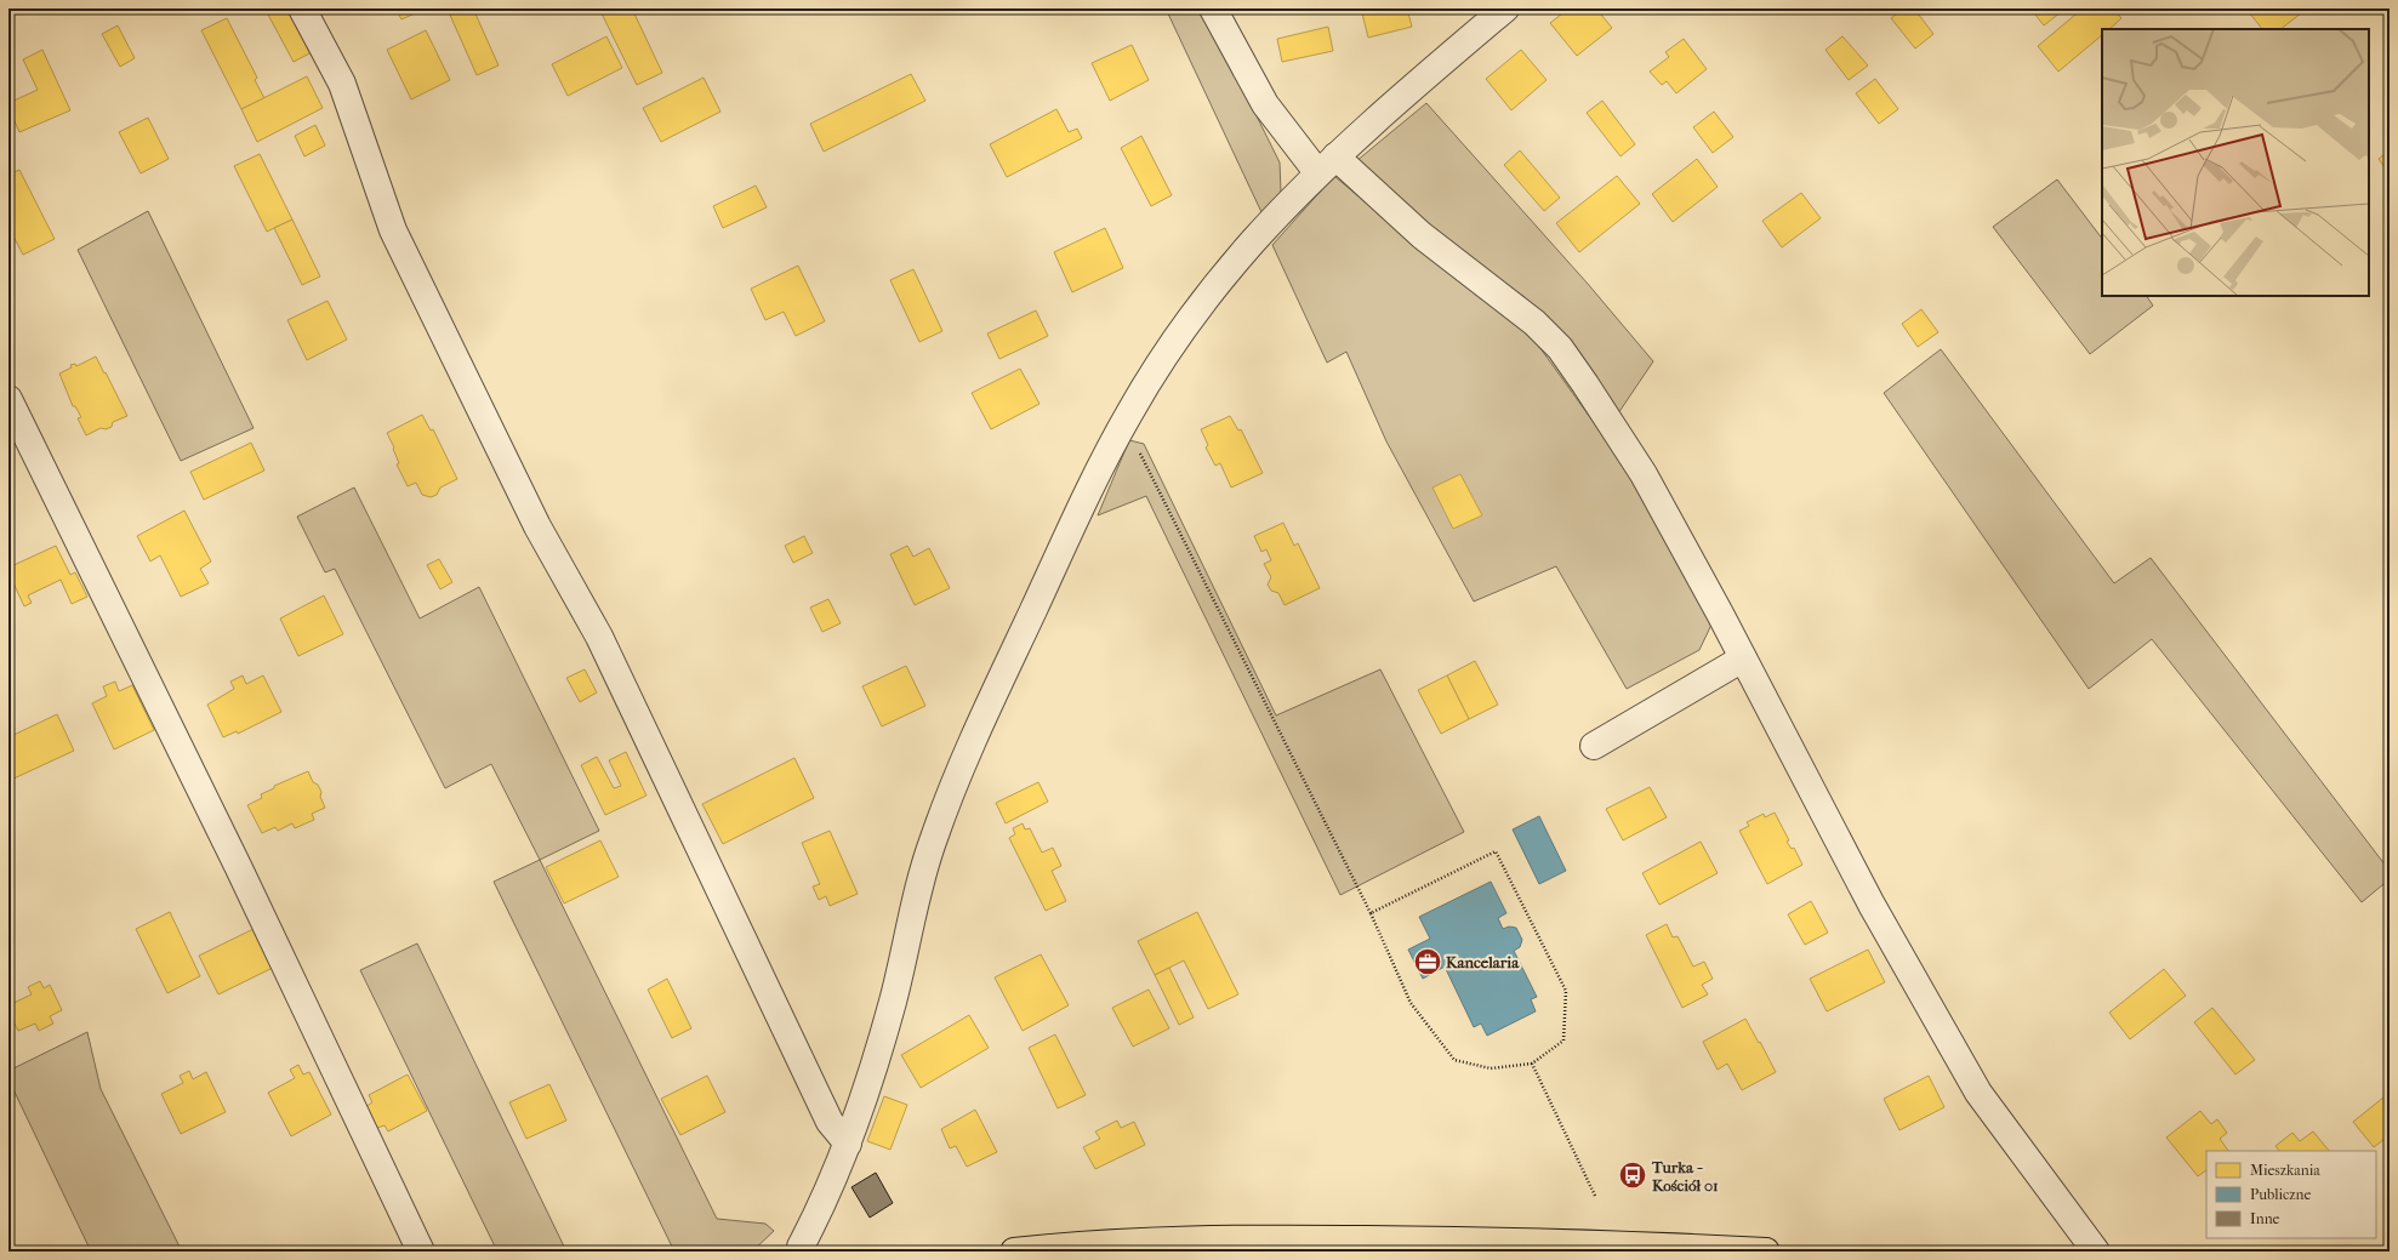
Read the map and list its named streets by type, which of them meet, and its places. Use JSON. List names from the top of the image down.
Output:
{
  "places": {
    "office": ["Kancelaria"],
    "bus stop": ["Turka - Kościół 01"]
  },
  "legend": ["Mieszkania", "Publiczne", "Inne"]
}
